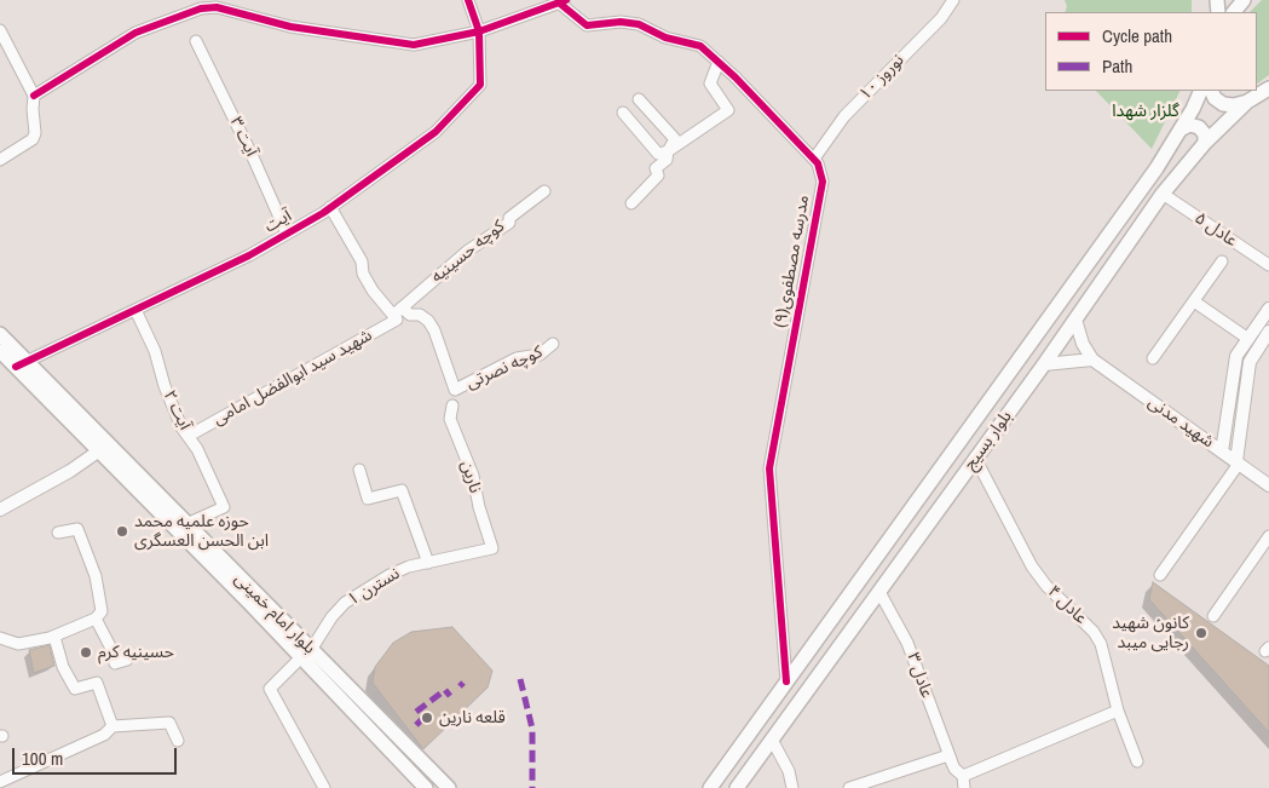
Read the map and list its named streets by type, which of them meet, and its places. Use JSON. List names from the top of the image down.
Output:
{
  "streets": {
    "main road": ["بلوار بسیج", "بلوار امام خمینی"],
    "street": [
      "نوروز ۱۰",
      "آیت ۳",
      "آیت",
      "عادل ۵",
      "کوچه حسینیه",
      "مدرسه مصطفوی(۹)",
      "کوچه نصرتی",
      "شهید سید ابوالفضل امامی",
      "آیت ۲",
      "شهید مدنی",
      "نارین",
      "نسترن ۱",
      "عادل ۴",
      "عادل ۳"
    ]
  },
  "crossings": [
    ["نوروز ۱۰", "مدرسه مصطفوی(۹)"],
    ["آیت ۳", "آیت"],
    ["آیت", "آیت ۲"],
    ["آیت", "بلوار امام خمینی"],
    ["عادل ۵", "بلوار بسیج"],
    ["کوچه حسینیه", "کوچه نصرتی"],
    ["کوچه حسینیه", "شهید سید ابوالفضل امامی"],
    ["مدرسه مصطفوی(۹)", "بلوار بسیج"],
    ["کوچه نصرتی", "شهید سید ابوالفضل امامی"],
    ["شهید سید ابوالفضل امامی", "آیت ۲"],
    ["آیت ۲", "بلوار امام خمینی"],
    ["شهید مدنی", "بلوار بسیج"],
    ["بلوار بسیج", "عادل ۴"],
    ["بلوار بسیج", "عادل ۳"],
    ["نارین", "نسترن ۱"],
    ["نسترن ۱", "بلوار امام خمینی"]
  ],
  "parks": ["گلزار شهدا"],
  "places": [
    "حوزه علمیه محمد ابن الحسن العسگری",
    "کانون شهید رجایی میبد",
    "حسینیه کرم",
    "قلعه نارین"
  ],
  "legend": ["Cycle path", "Path"],
  "scale_bar": "100 m"
}
